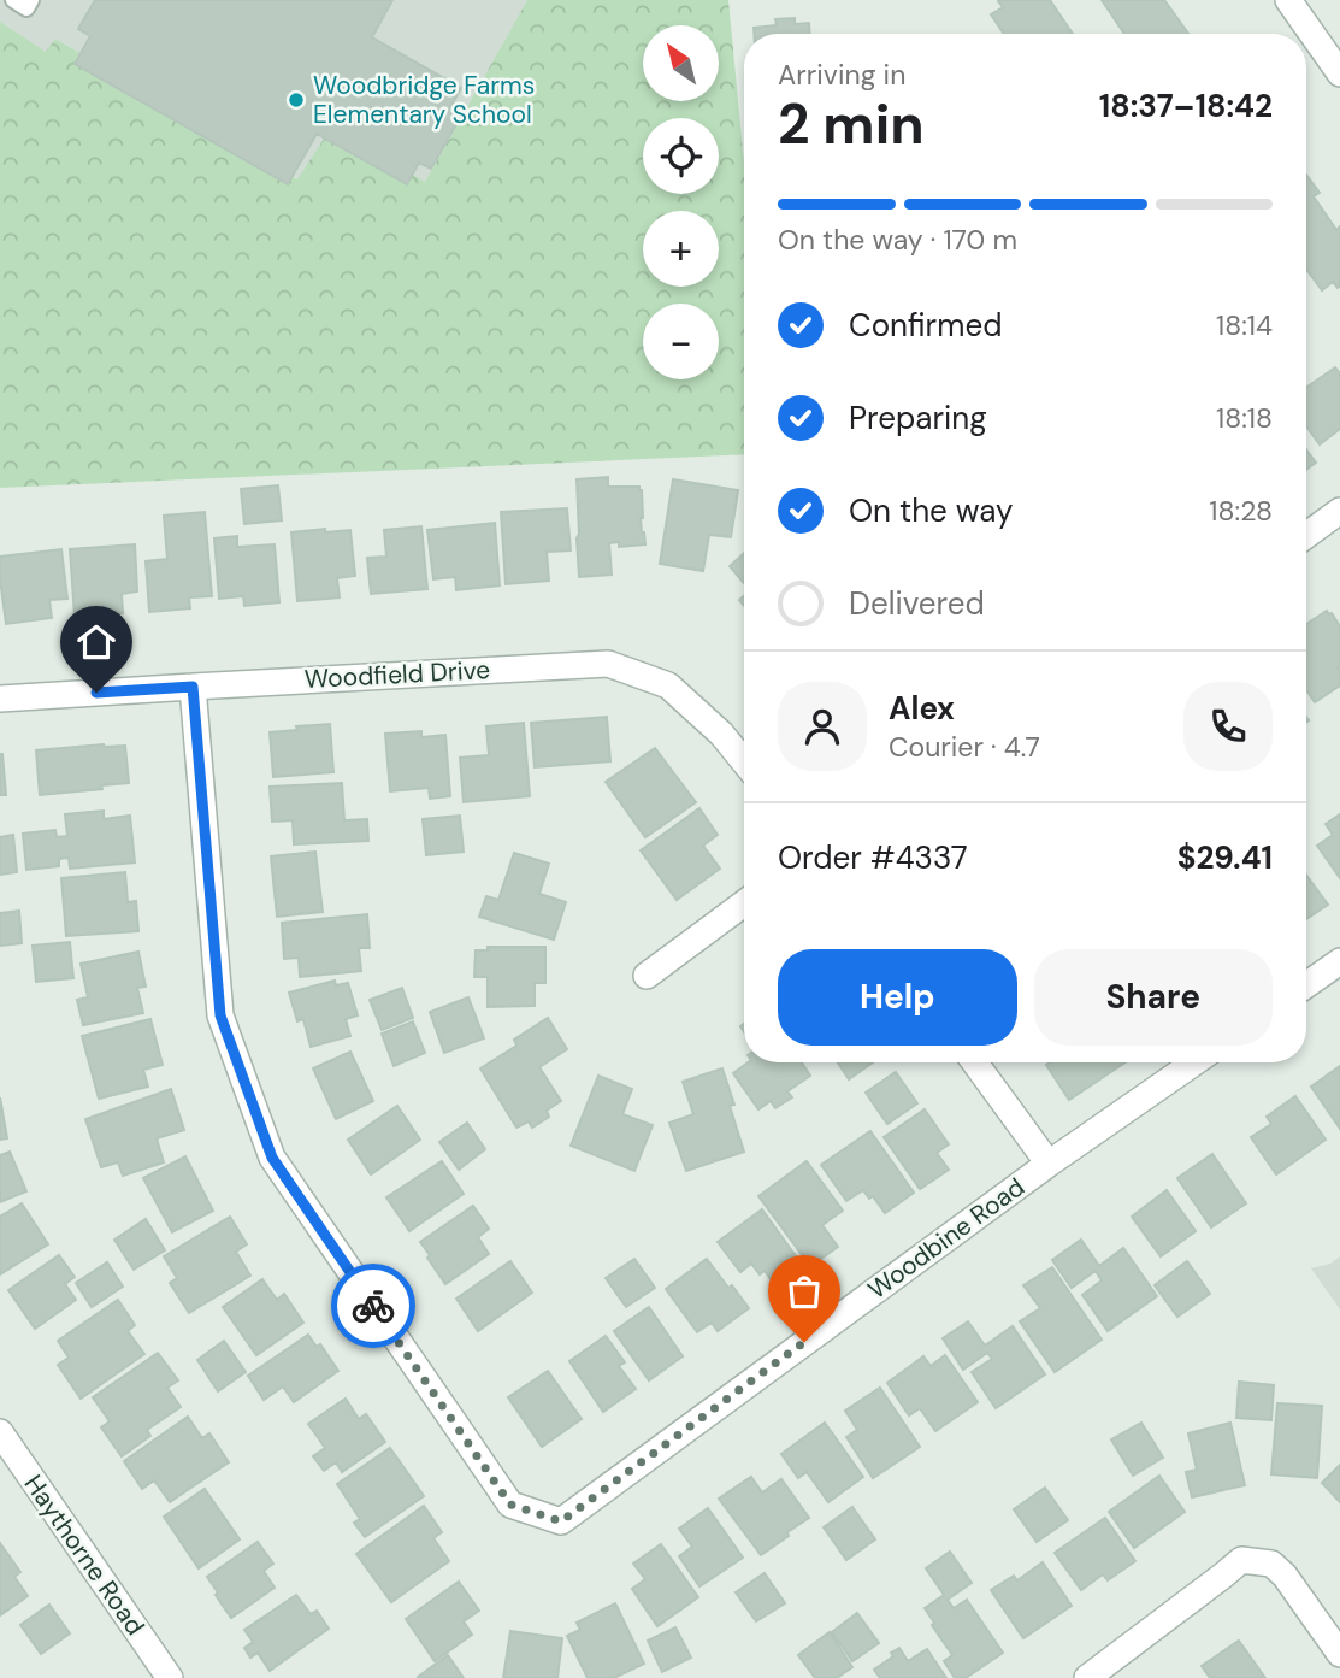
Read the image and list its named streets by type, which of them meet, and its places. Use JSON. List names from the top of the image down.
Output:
{
  "streets": {
    "street": ["Woodfield Drive", "Woodbine Road", "Haythorne Road"]
  },
  "crossings": [
    ["Woodfield Drive", "Woodbine Road"]
  ],
  "places": ["Woodbridge Farms Elementary School"],
  "north": "top left",
  "page": {
    "map_buttons": ["+", "−"],
    "heading": ["2 min", "Arriving in", "18:37–18:42"],
    "panel": [
      "Alex",
      "Courier · 4.7",
      "Order #4337",
      "$29.41"
    ],
    "bar": "On the way · 170 m",
    "list": [
      ["Confirmed", "18:14"],
      ["Preparing", "18:18"],
      ["On the way", "18:28"],
      "Delivered"
    ],
    "buttons": ["Help", "Share"]
  }
}
